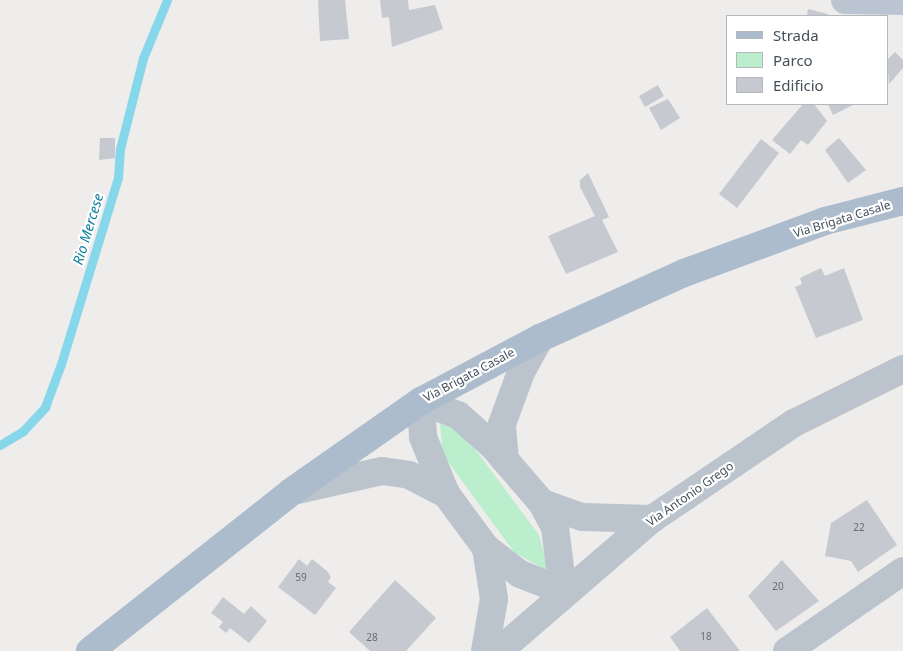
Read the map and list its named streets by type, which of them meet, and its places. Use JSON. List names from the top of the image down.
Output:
{
  "streets": {
    "main road": ["Via Brigata Casale"],
    "street": ["Via Antonio Grego"]
  },
  "water": ["Rio Mercese"],
  "house_numbers": [
    "22",
    "59",
    "20",
    "18",
    "28"
  ],
  "legend": ["Strada", "Parco", "Edificio"]
}
